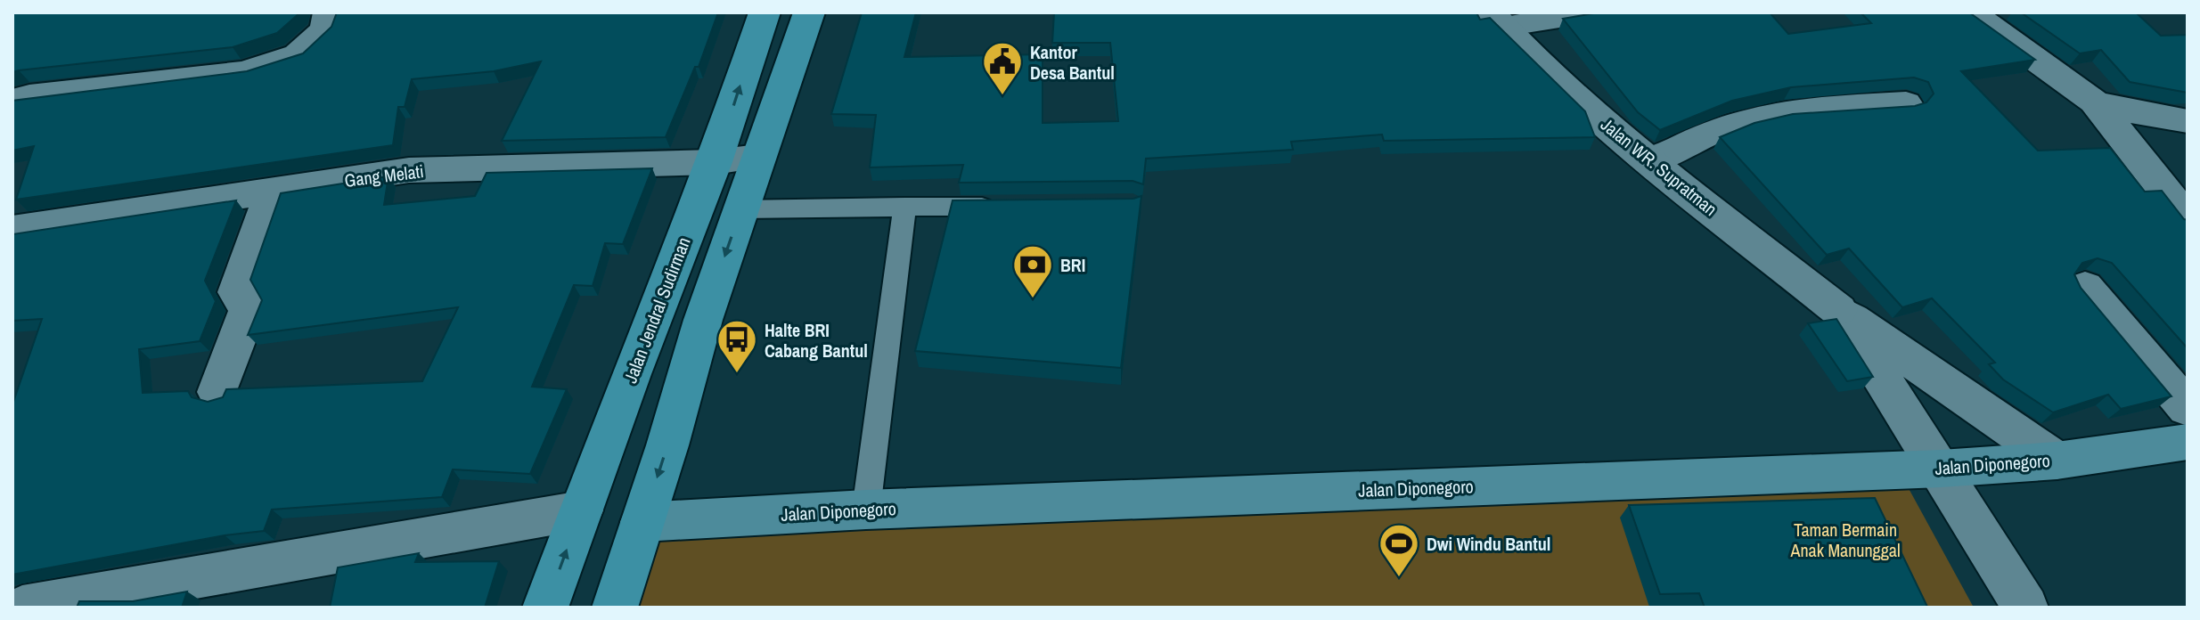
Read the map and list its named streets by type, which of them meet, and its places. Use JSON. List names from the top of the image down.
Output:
{
  "streets": {
    "main road": ["Jalan Jendral Sudirman", "Jalan Diponegoro"],
    "street": ["Jalan WR. Supratman", "Gang Melati"]
  },
  "crossings": [
    ["Jalan WR. Supratman", "Jalan Diponegoro"],
    ["Gang Melati", "Jalan Jendral Sudirman"]
  ],
  "parks": ["Taman Bermain Anak Manunggal"],
  "places": {
    "public building": ["Kantor Desa Bantul"],
    "bank": ["BRI"],
    "bus stop": ["Halte BRI Cabang Bantul"],
    "sports": ["Dwi Windu Bantul"]
  }
}
